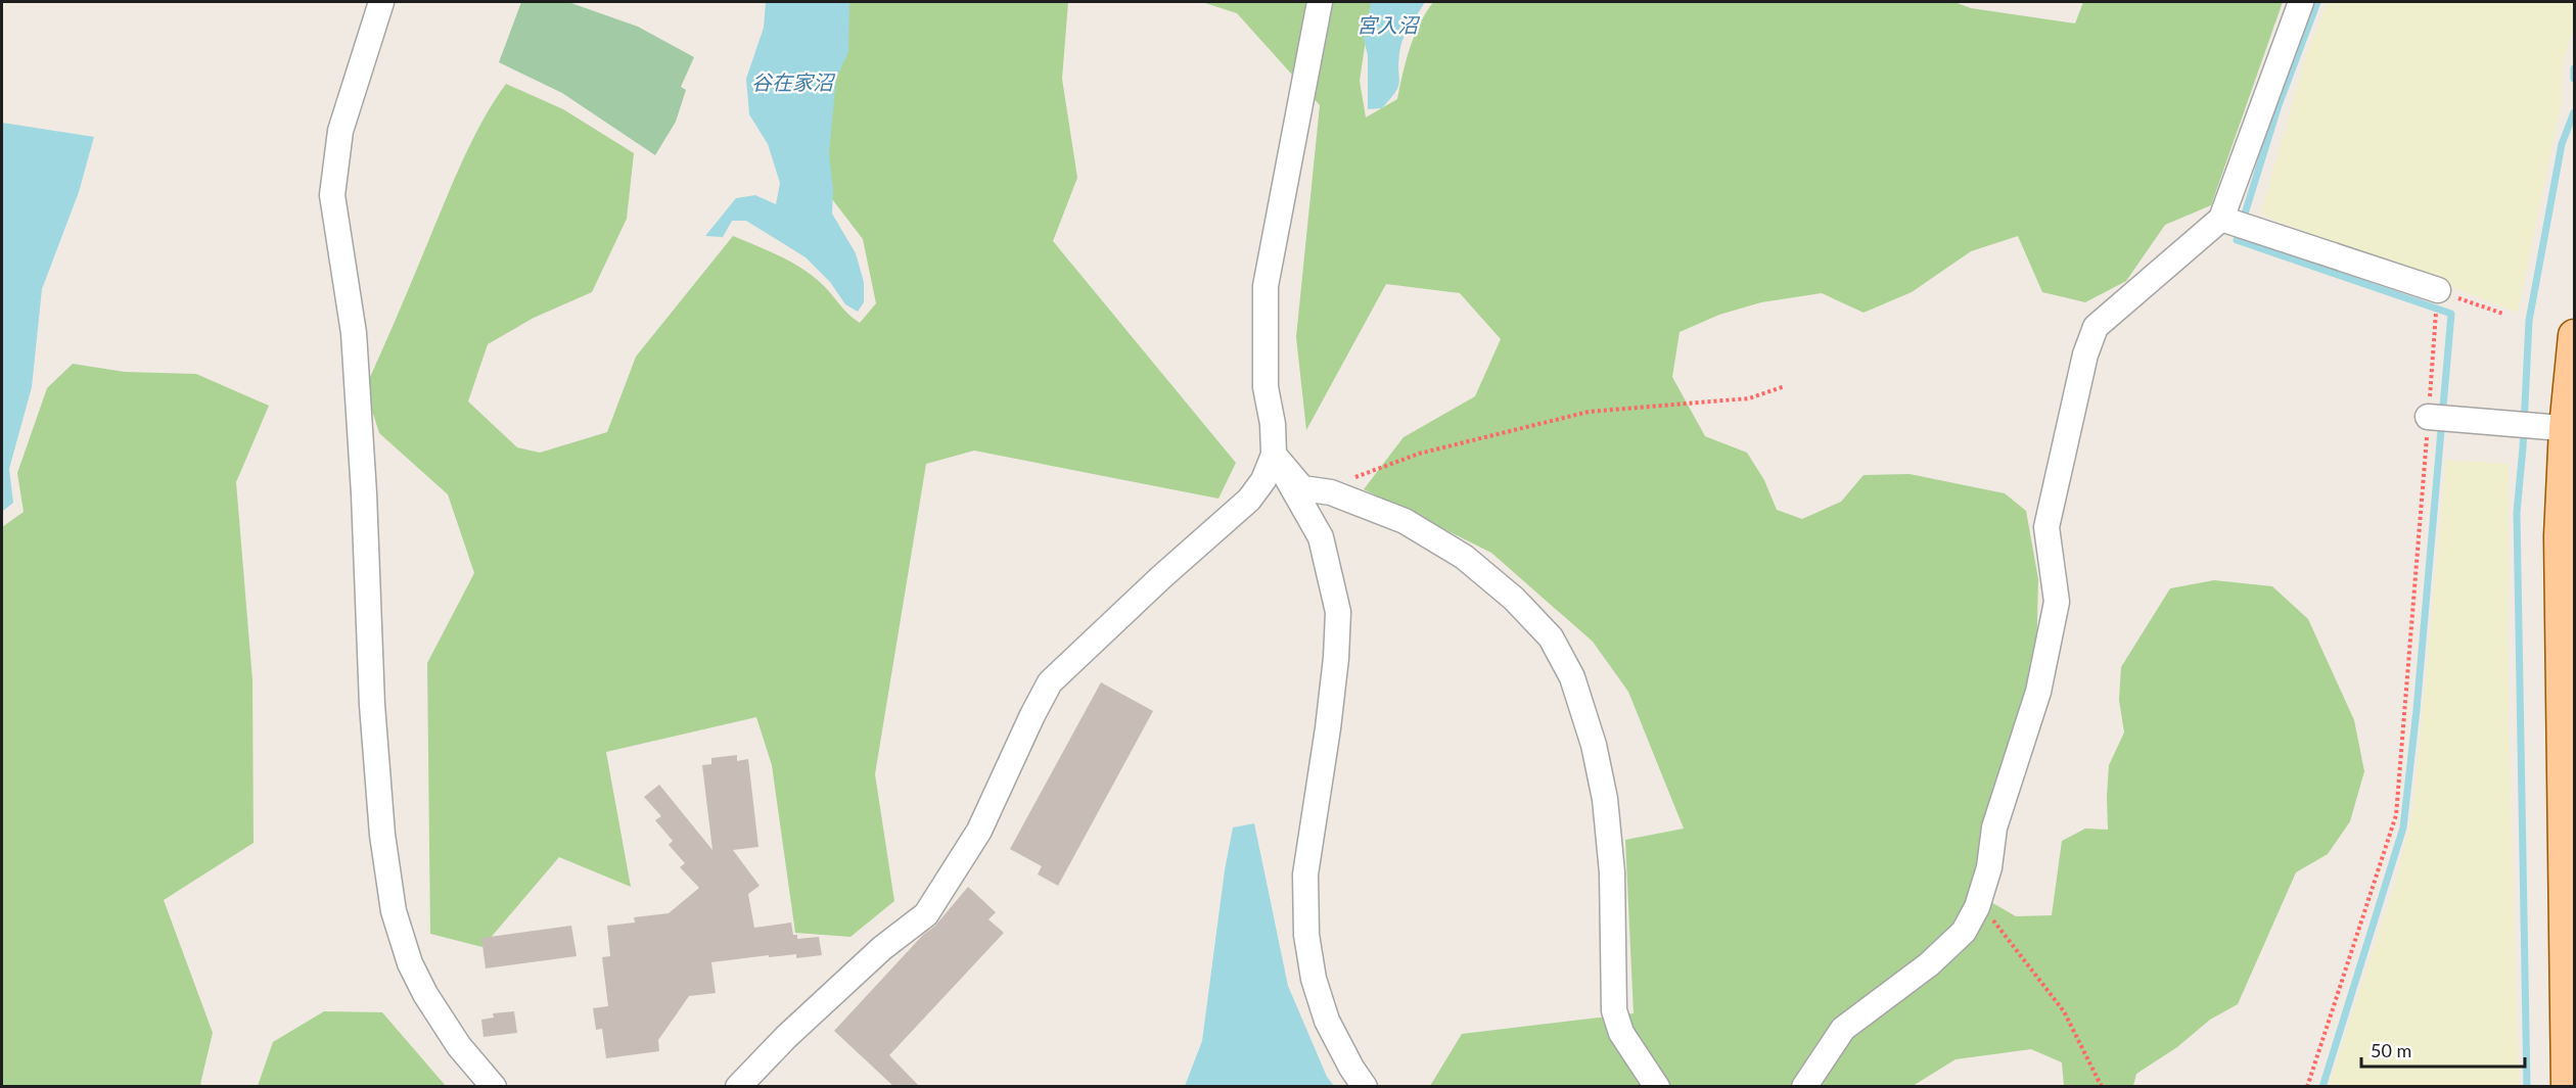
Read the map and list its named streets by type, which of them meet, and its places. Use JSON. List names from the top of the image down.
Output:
{
  "water": ["宮入沼", "谷在家沼"],
  "scale_bar": "50 m"
}
